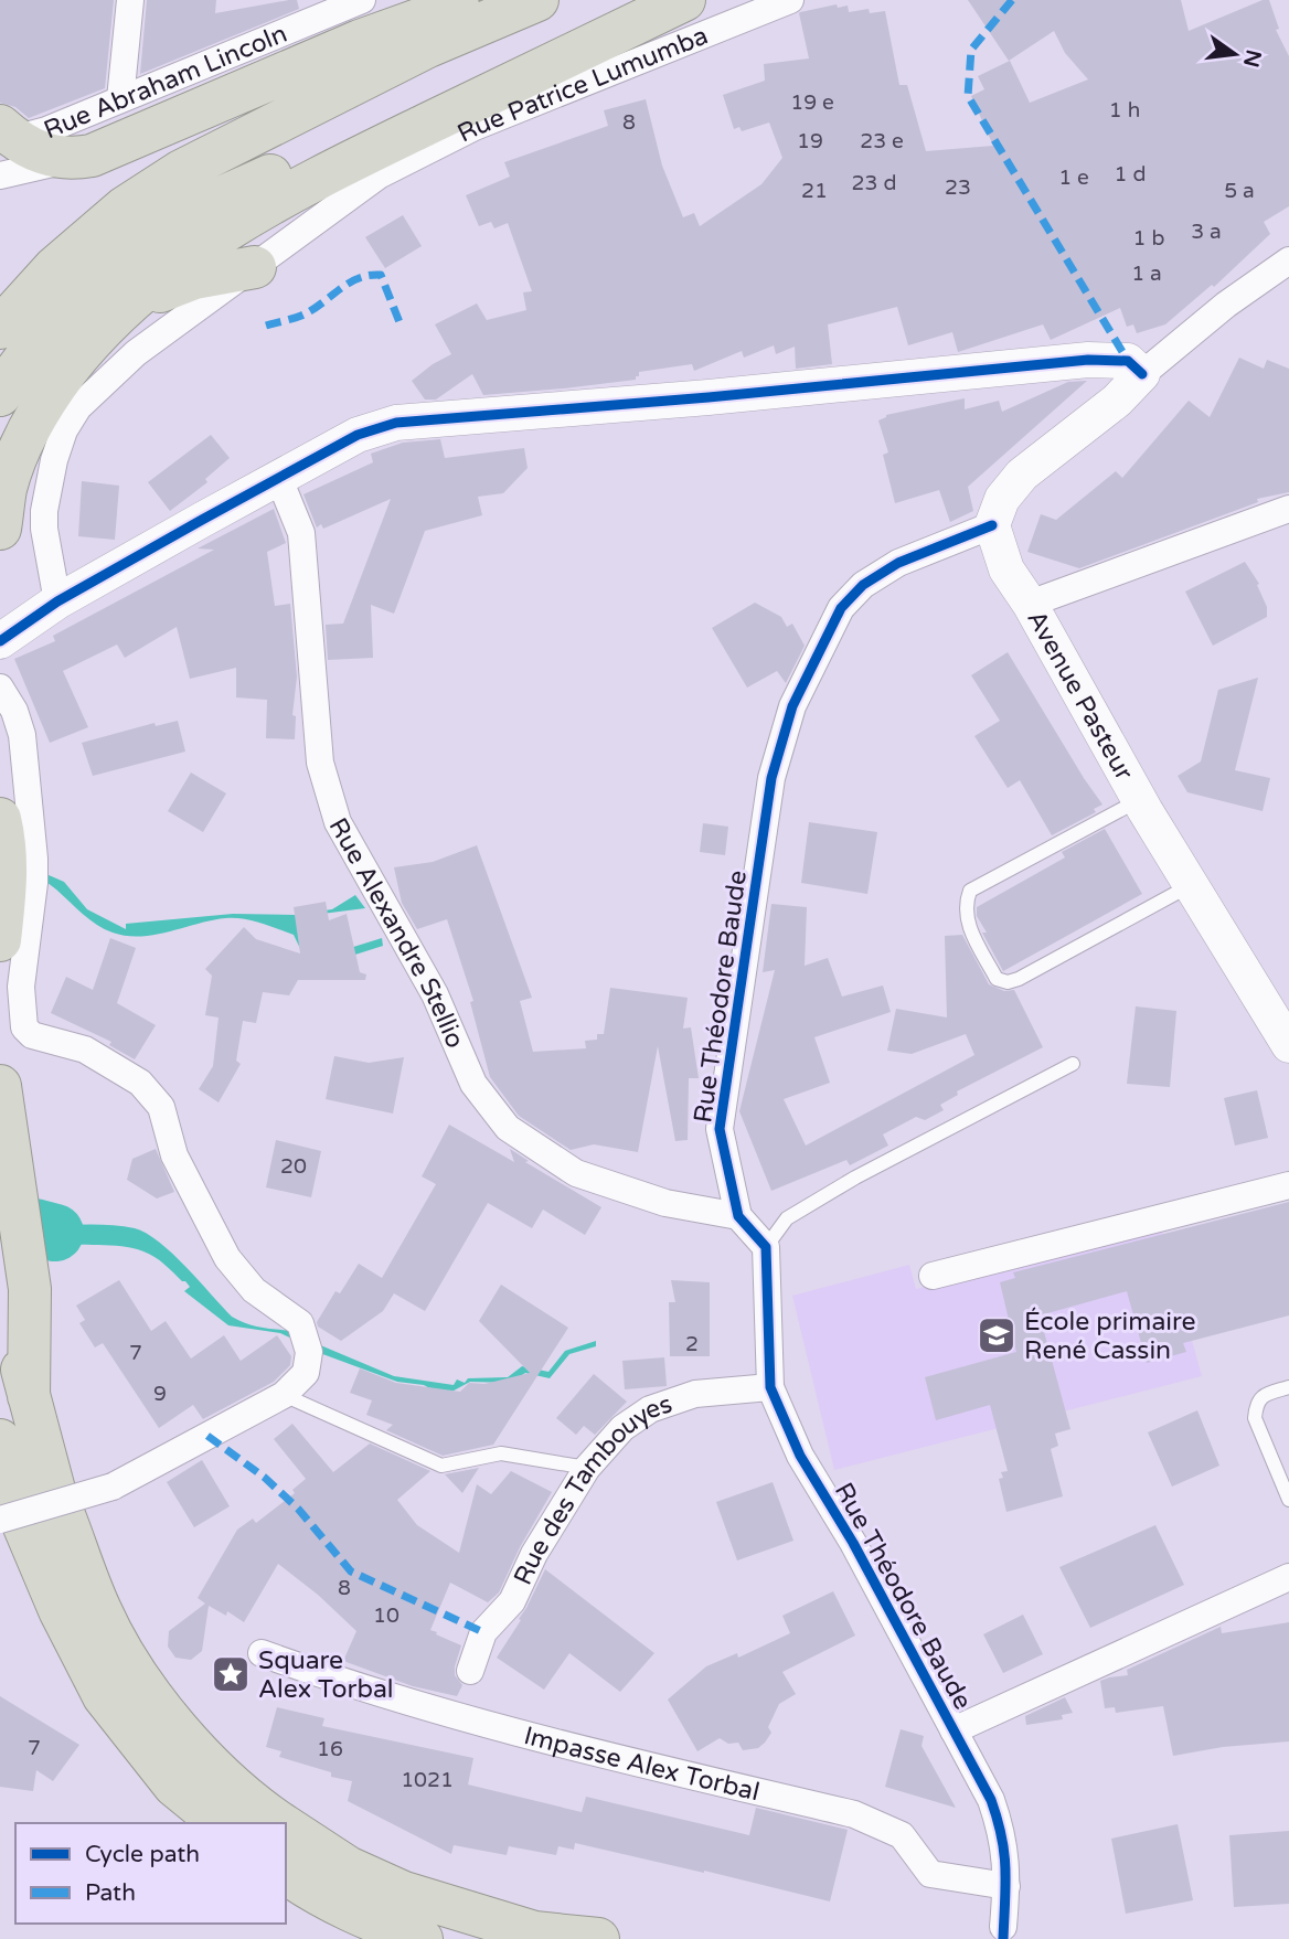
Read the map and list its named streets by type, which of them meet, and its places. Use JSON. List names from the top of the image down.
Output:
{
  "streets": {
    "street": [
      "Rue Abraham Lincoln",
      "Rue Patrice Lumumba",
      "Avenue Pasteur",
      "Rue Alexandre Stellio",
      "Rue Théodore Baude",
      "Rue des Tambouyes",
      "Impasse Alex Torbal"
    ]
  },
  "crossings": [
    ["Avenue Pasteur", "Rue Théodore Baude"],
    ["Rue Alexandre Stellio", "Rue Théodore Baude"],
    ["Rue Théodore Baude", "Rue des Tambouyes"],
    ["Rue Théodore Baude", "Impasse Alex Torbal"]
  ],
  "places": {
    "school or university": ["École primaire René Cassin"],
    "place": ["Square Alex Torbal"]
  },
  "house_numbers": [
    "19 e",
    "1 h",
    "8",
    "19",
    "23 e",
    "1 d",
    "1 e",
    "23 d",
    "23",
    "21",
    "5 a",
    "3 a",
    "1 b",
    "1 a",
    "20",
    "2",
    "7",
    "9",
    "8",
    "10",
    "7",
    "16",
    "1021"
  ],
  "legend": ["Cycle path", "Path"],
  "north": "right"
}
